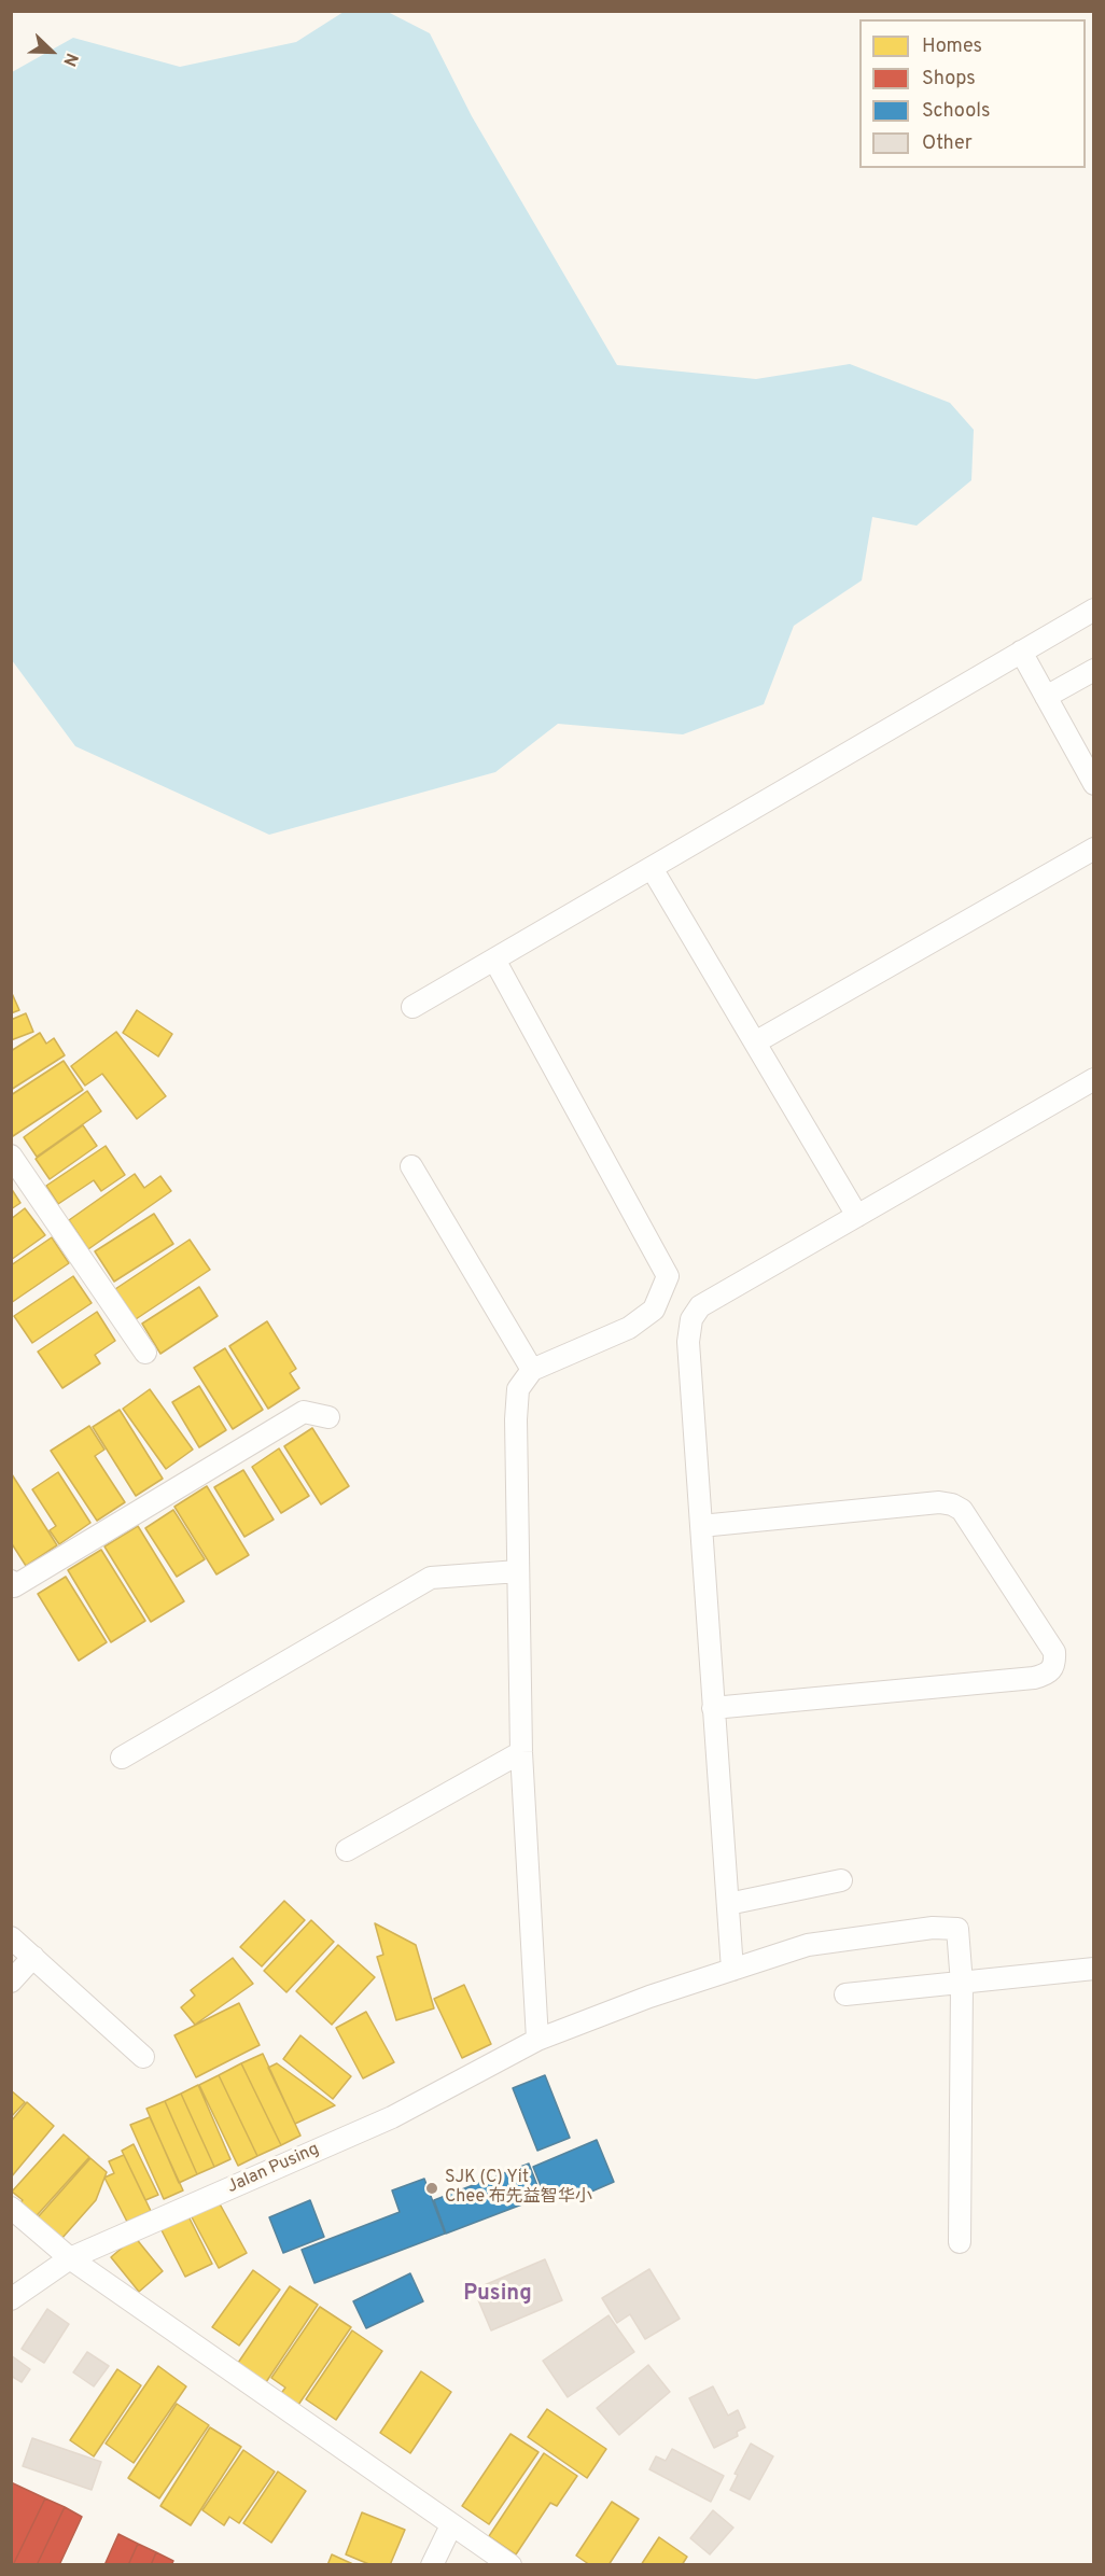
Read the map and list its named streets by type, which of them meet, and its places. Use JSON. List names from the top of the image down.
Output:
{
  "streets": {
    "street": ["Jalan Pusing"]
  },
  "districts": ["Pusing"],
  "places": ["SJK (C) Yit Chee 布先益智华小"],
  "legend": [
    "Homes",
    "Shops",
    "Schools",
    "Other"
  ],
  "north": "bottom right"
}
